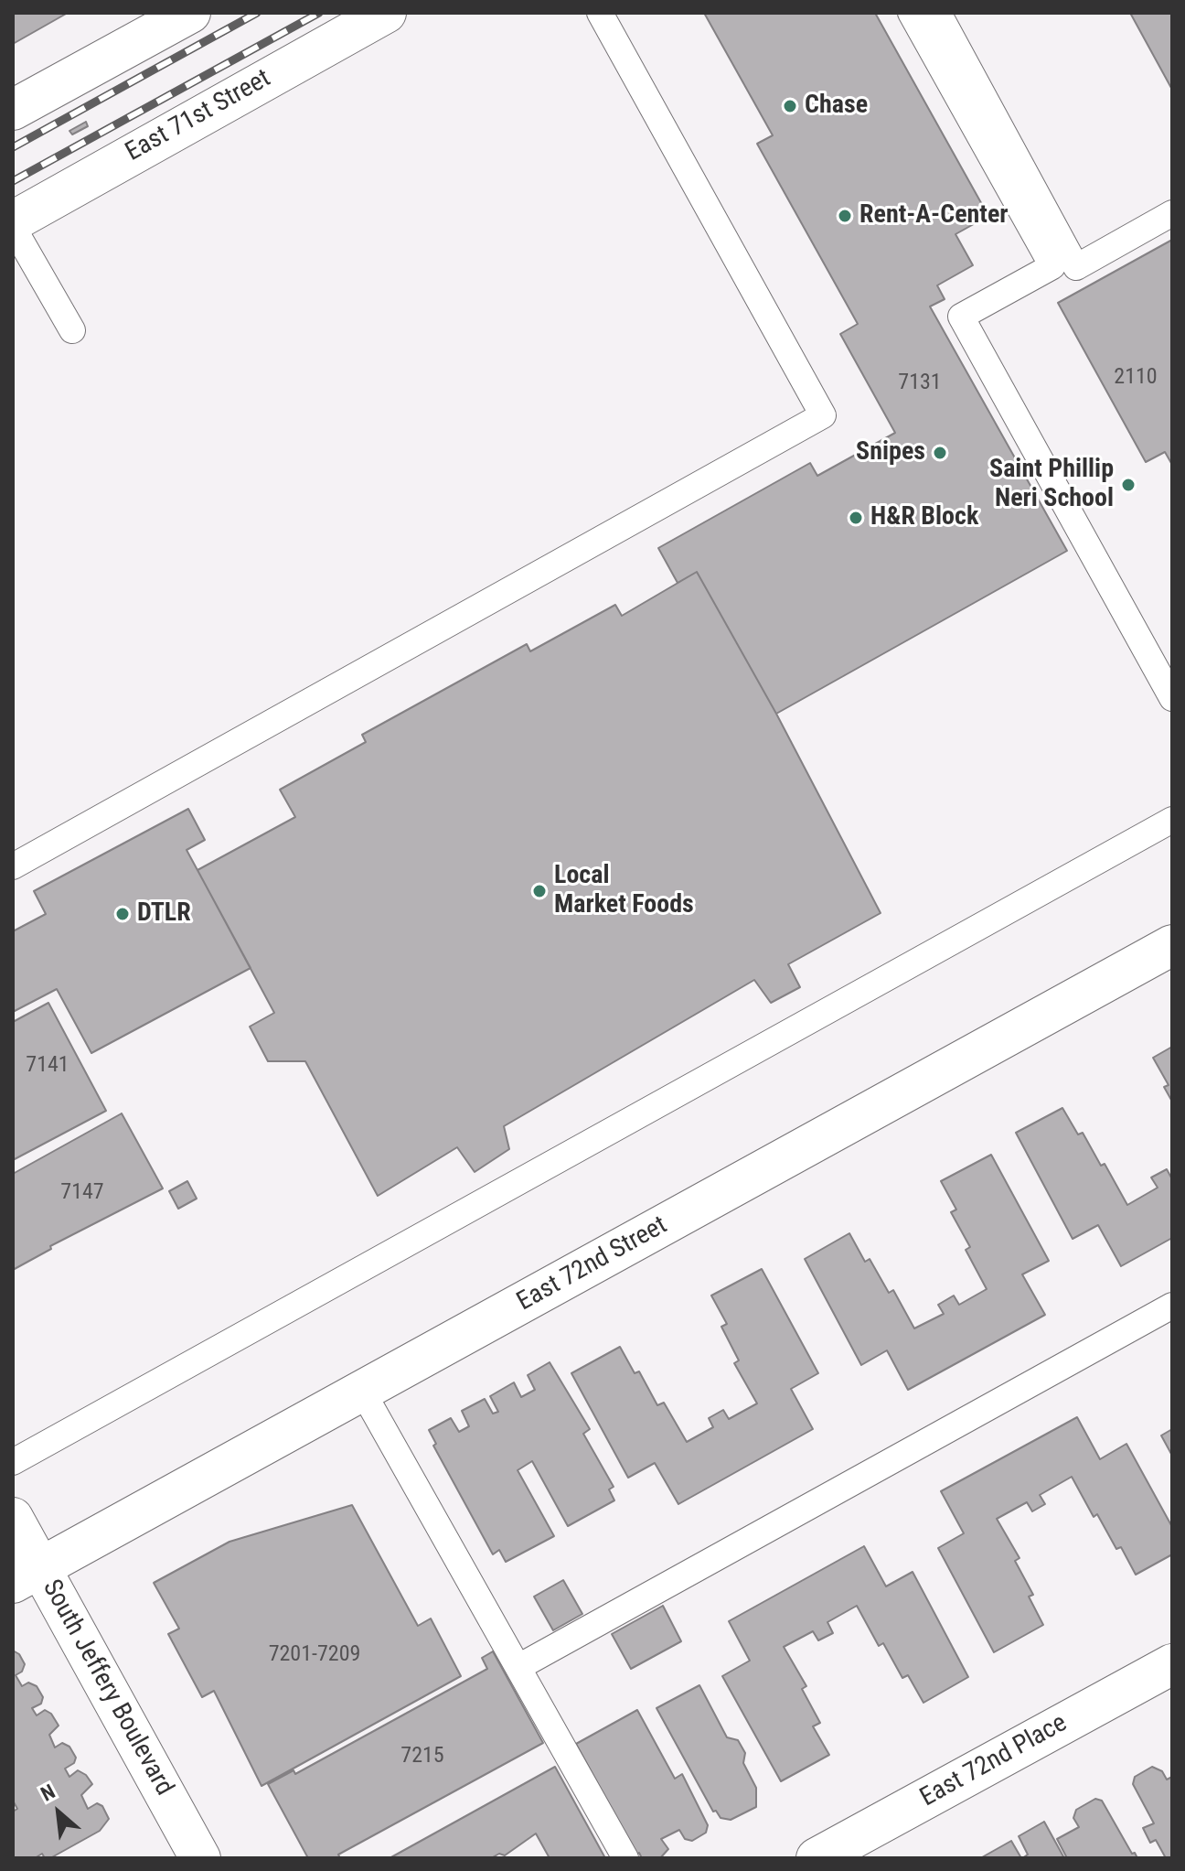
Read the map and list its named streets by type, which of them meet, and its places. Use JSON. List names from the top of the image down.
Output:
{
  "streets": {
    "street": [
      "East 71st Street",
      "East 72nd Street",
      "South Jeffery Boulevard",
      "East 72nd Place"
    ]
  },
  "crossings": [
    ["East 72nd Street", "South Jeffery Boulevard"]
  ],
  "places": [
    "Chase",
    "Rent-A-Center",
    "Snipes",
    "Saint Phillip Neri School",
    "H&R Block",
    "Local Market Foods",
    "DTLR"
  ],
  "house_numbers": [
    "2110",
    "7131",
    "7141",
    "7147",
    "7201-7209",
    "7215"
  ],
  "north": "top left"
}
